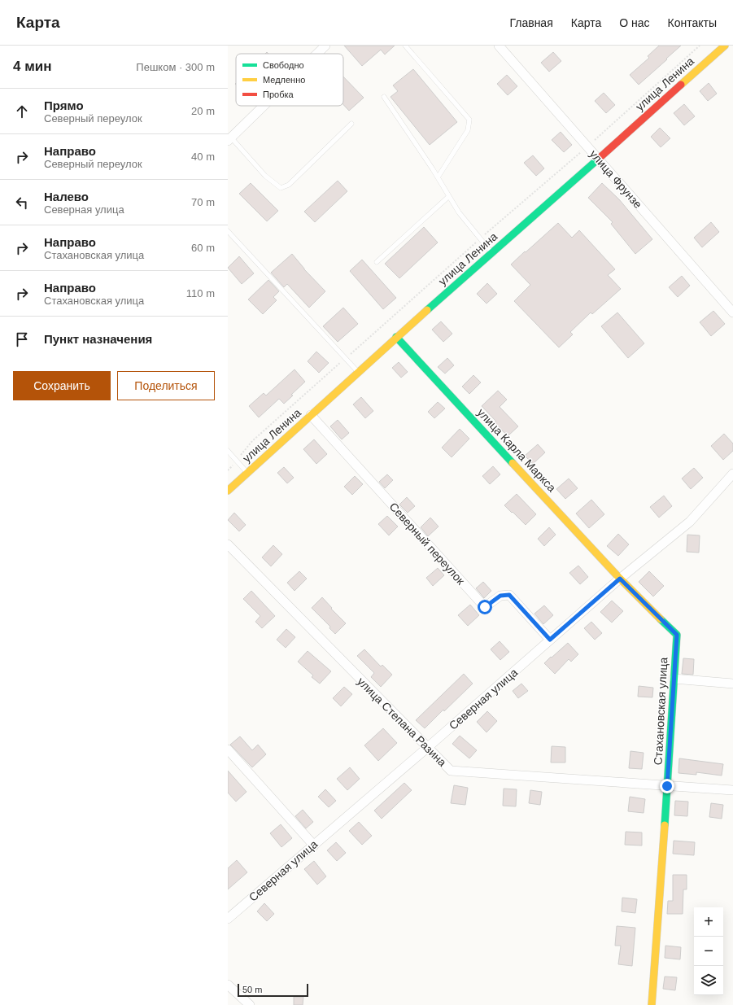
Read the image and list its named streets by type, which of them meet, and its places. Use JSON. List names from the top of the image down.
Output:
{
  "streets": {
    "street": [
      "улица Ленина",
      "улица Фрунзе",
      "улица Карла Маркса",
      "Северный переулок",
      "Северная улица",
      "Стахановская улица",
      "улица Степана Разина"
    ]
  },
  "crossings": [
    ["улица Ленина", "улица Фрунзе"],
    ["улица Ленина", "улица Карла Маркса"],
    ["улица Ленина", "Северный переулок"],
    ["улица Карла Маркса", "Северная улица"],
    ["улица Карла Маркса", "Стахановская улица"],
    ["Северный переулок", "Северная улица"],
    ["Северная улица", "Стахановская улица"],
    ["Северная улица", "улица Степана Разина"],
    ["Стахановская улица", "улица Степана Разина"]
  ],
  "legend": ["Свободно", "Медленно", "Пробка"],
  "scale_bar": "50 m",
  "page": {
    "header": "Карта",
    "nav": [
      "Главная",
      "Карта",
      "О нас",
      "Контакты"
    ],
    "heading": ["4 мин", "Пешком · 300 m"],
    "list": [
      ["Прямо", "Северный переулок", "20 m"],
      ["Направо", "Северный переулок", "40 m"],
      ["Налево", "Северная улица", "70 m"],
      ["Направо", "Стахановская улица", "60 m"],
      ["Направо", "Стахановская улица", "110 m"],
      "Пункт назначения"
    ],
    "buttons": ["Сохранить", "Поделиться"],
    "map_buttons": ["+", "−"],
    "scale": "50 m"
  }
}
